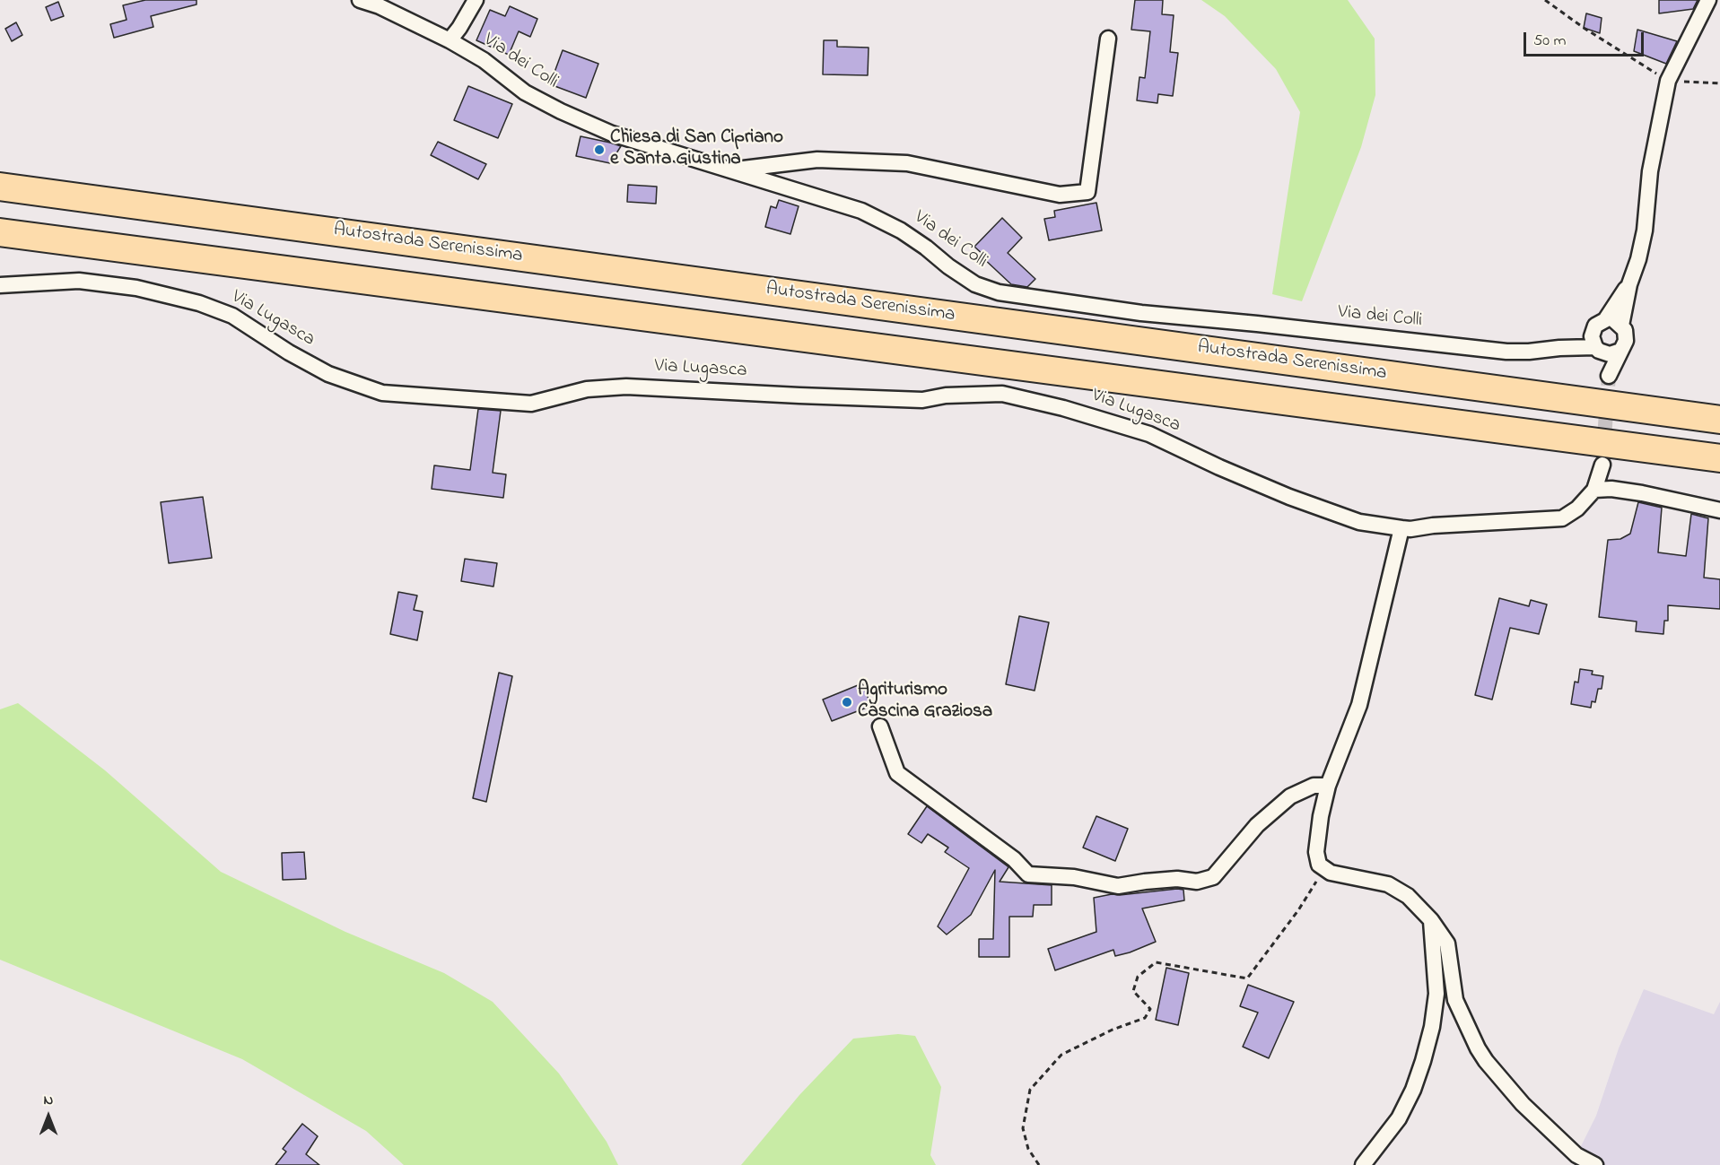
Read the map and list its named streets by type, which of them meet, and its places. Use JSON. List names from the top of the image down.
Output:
{
  "streets": {
    "highway": ["Autostrada Serenissima"],
    "street": ["Via dei Colli", "Via Lugasca"]
  },
  "places": ["Chiesa di San Cipriano e Santa Giustina", "Agriturismo Cascina Graziosa"],
  "scale_bar": "50 m",
  "north": "top"
}
